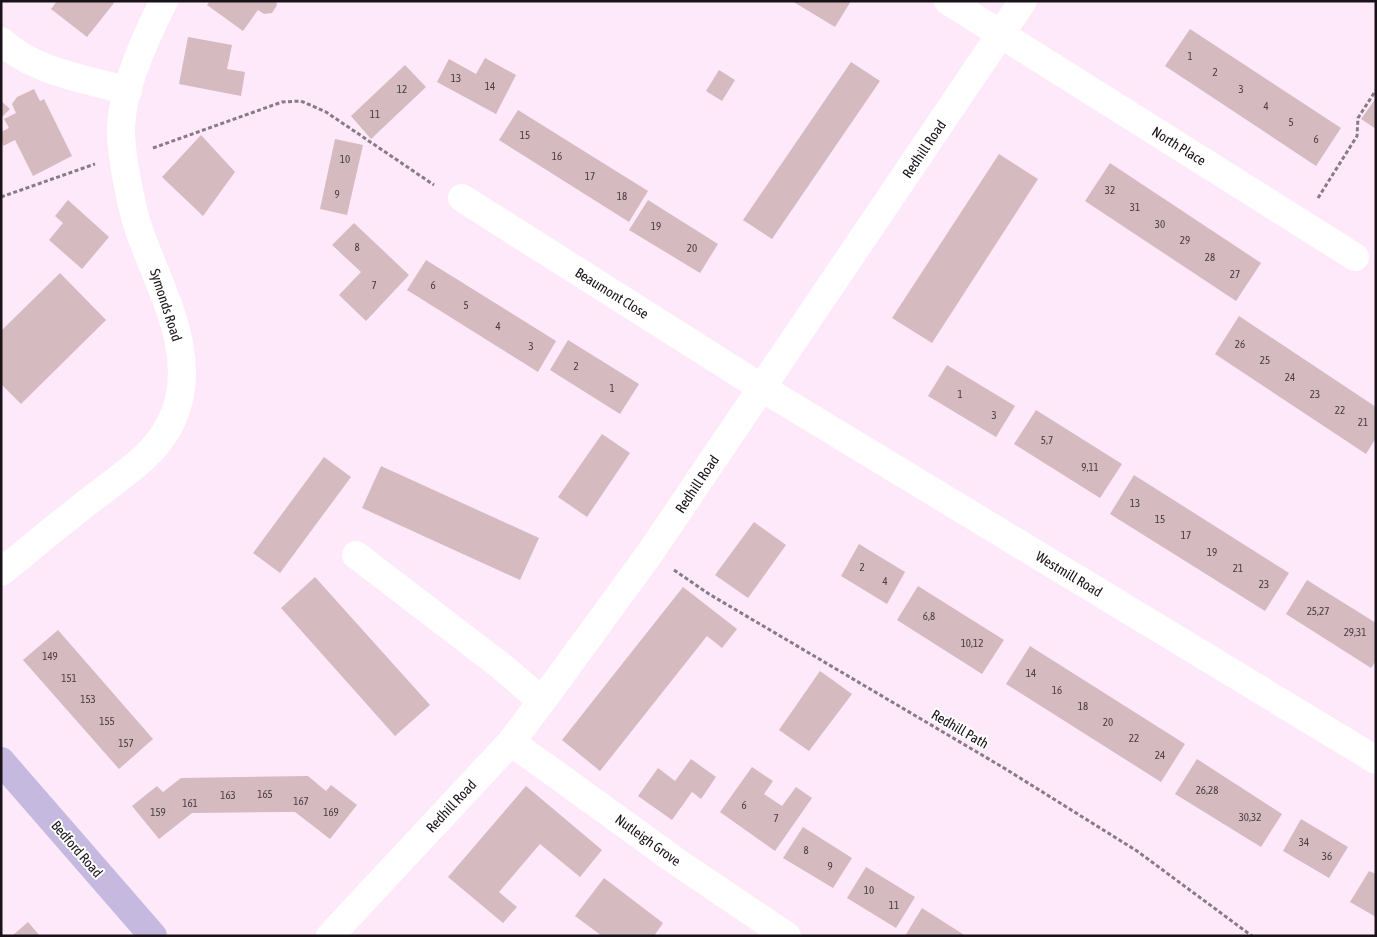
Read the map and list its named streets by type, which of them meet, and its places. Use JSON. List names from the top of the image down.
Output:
{
  "streets": {
    "main road": ["Bedford Road"],
    "street": [
      "North Place",
      "Redhill Road",
      "Beaumont Close",
      "Symonds Road",
      "Westmill Road",
      "Nutleigh Grove"
    ],
    "path": ["Redhill Path"]
  },
  "crossings": [
    ["North Place", "Redhill Road"],
    ["Redhill Road", "Beaumont Close"],
    ["Redhill Road", "Westmill Road"],
    ["Redhill Road", "Redhill Path"],
    ["Redhill Road", "Nutleigh Grove"],
    ["Beaumont Close", "Westmill Road"]
  ],
  "house_numbers": [
    "1",
    "2",
    "13",
    "14",
    "12",
    "3",
    "4",
    "11",
    "5",
    "15",
    "6",
    "16",
    "10",
    "17",
    "32",
    "9",
    "18",
    "31",
    "30",
    "19",
    "29",
    "8",
    "20",
    "28",
    "27",
    "7",
    "6",
    "5",
    "4",
    "26",
    "3",
    "25",
    "2",
    "24",
    "1",
    "1",
    "23",
    "22",
    "3",
    "21",
    "5,7",
    "9,11",
    "13",
    "15",
    "17",
    "19",
    "2",
    "21",
    "4",
    "23",
    "25,27",
    "6,8",
    "29,31",
    "10,12",
    "149",
    "14",
    "151",
    "16",
    "153",
    "18",
    "155",
    "20",
    "22",
    "157",
    "24",
    "26,28",
    "165",
    "163",
    "167",
    "161",
    "6",
    "159",
    "169",
    "30,32",
    "7",
    "34",
    "8",
    "36",
    "9",
    "10",
    "11"
  ]
}
